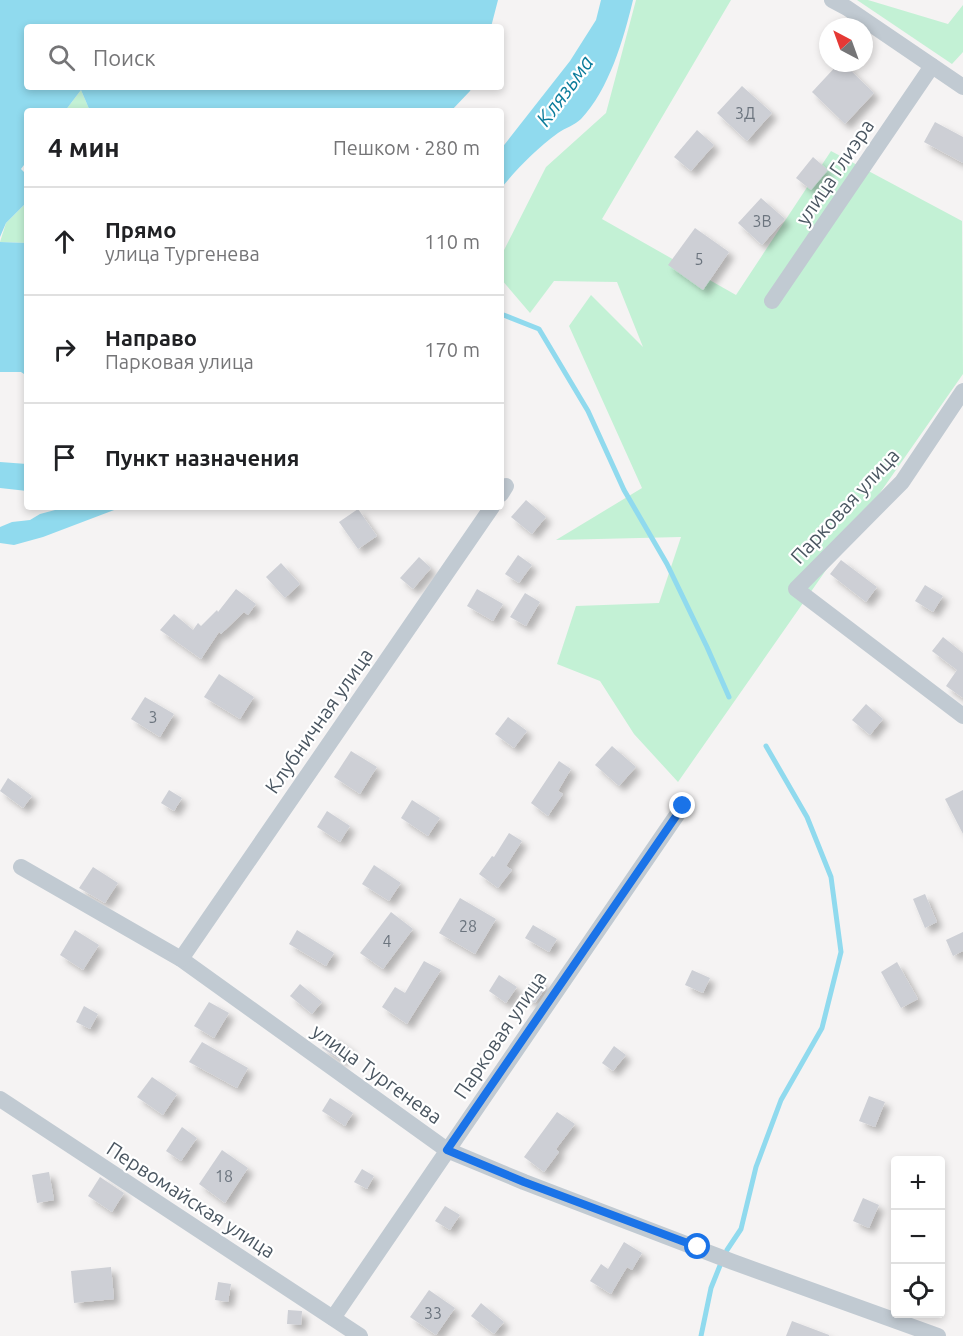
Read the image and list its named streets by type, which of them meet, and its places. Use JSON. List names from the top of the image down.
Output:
{
  "streets": {
    "street": [
      "улица Глиэра",
      "Парковая улица",
      "Клубничная улица",
      "улица Тургенева",
      "Первомайская улица"
    ]
  },
  "crossings": [
    ["Парковая улица", "улица Тургенева"],
    ["Парковая улица", "Первомайская улица"],
    ["Клубничная улица", "улица Тургенева"]
  ],
  "water": ["Клязьма"],
  "house_numbers": [
    "3Д",
    "3В",
    "5",
    "3",
    "28",
    "4",
    "18",
    "33"
  ],
  "north": "top left",
  "page": {
    "search": "Поиск",
    "heading": ["4 мин", "Пешком · 280 m"],
    "list": [
      ["Прямо", "улица Тургенева", "110 m"],
      ["Направо", "Парковая улица", "170 m"],
      "Пункт назначения"
    ],
    "map_buttons": ["+", "−"]
  }
}
